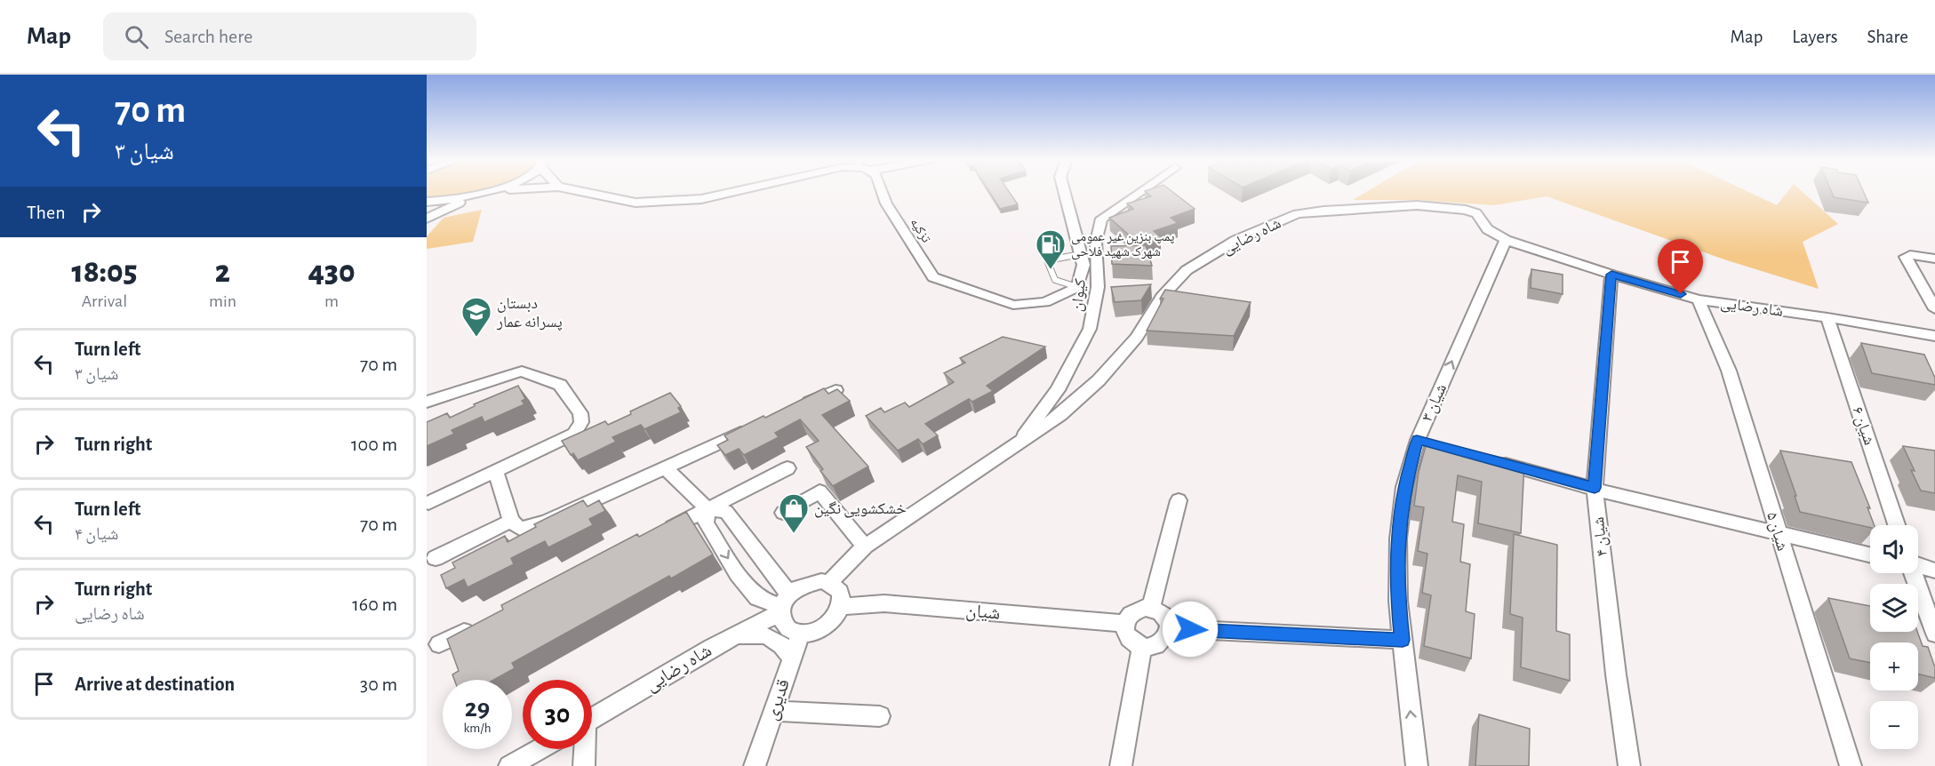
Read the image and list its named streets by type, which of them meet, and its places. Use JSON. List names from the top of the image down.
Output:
{
  "streets": {
    "street": [
      "تزکیه",
      "شاه رضایی",
      "کیوان",
      "شیان ۳",
      "شیان ۶",
      "شیان ۵",
      "شیان ۴",
      "شیان",
      "قدیری"
    ]
  },
  "crossings": [
    ["شاه رضایی", "کیوان"],
    ["شاه رضایی", "شیان ۳"],
    ["شاه رضایی", "شیان ۶"],
    ["شاه رضایی", "شیان ۵"],
    ["شاه رضایی", "شیان ۴"],
    ["شاه رضایی", "شیان"],
    ["شاه رضایی", "قدیری"],
    ["شیان", "قدیری"]
  ],
  "one_way": ["شیان ۳"],
  "places": {
    "fuel station": ["پمپ بنزین غیر عمومی شهرک شهید فلاحی"],
    "school or university": ["دبستان پسرانه عمار"],
    "shop": ["خشکشویی نگین"]
  },
  "page": {
    "header": "Map",
    "search": "Search here",
    "nav": ["Map", "Layers", "Share"],
    "turn": ["70 m", "شیان ۳"],
    "then": "Then",
    "eta": [
      "18:05",
      "Arrival",
      "2",
      "min",
      "430",
      "m"
    ],
    "list": [
      {
        "name": "Turn left",
        "note": "شیان ۳",
        "value": "70 m"
      },
      {
        "name": "Turn right",
        "value": "100 m"
      },
      {
        "name": "Turn left",
        "note": "شیان ۴",
        "value": "70 m"
      },
      {
        "name": "Turn right",
        "note": "شاه رضایی",
        "value": "160 m"
      },
      {
        "name": "Arrive at destination",
        "value": "30 m"
      }
    ],
    "map_buttons": ["+", "−"],
    "speed": "29 km/h",
    "limit": "30"
  }
}
